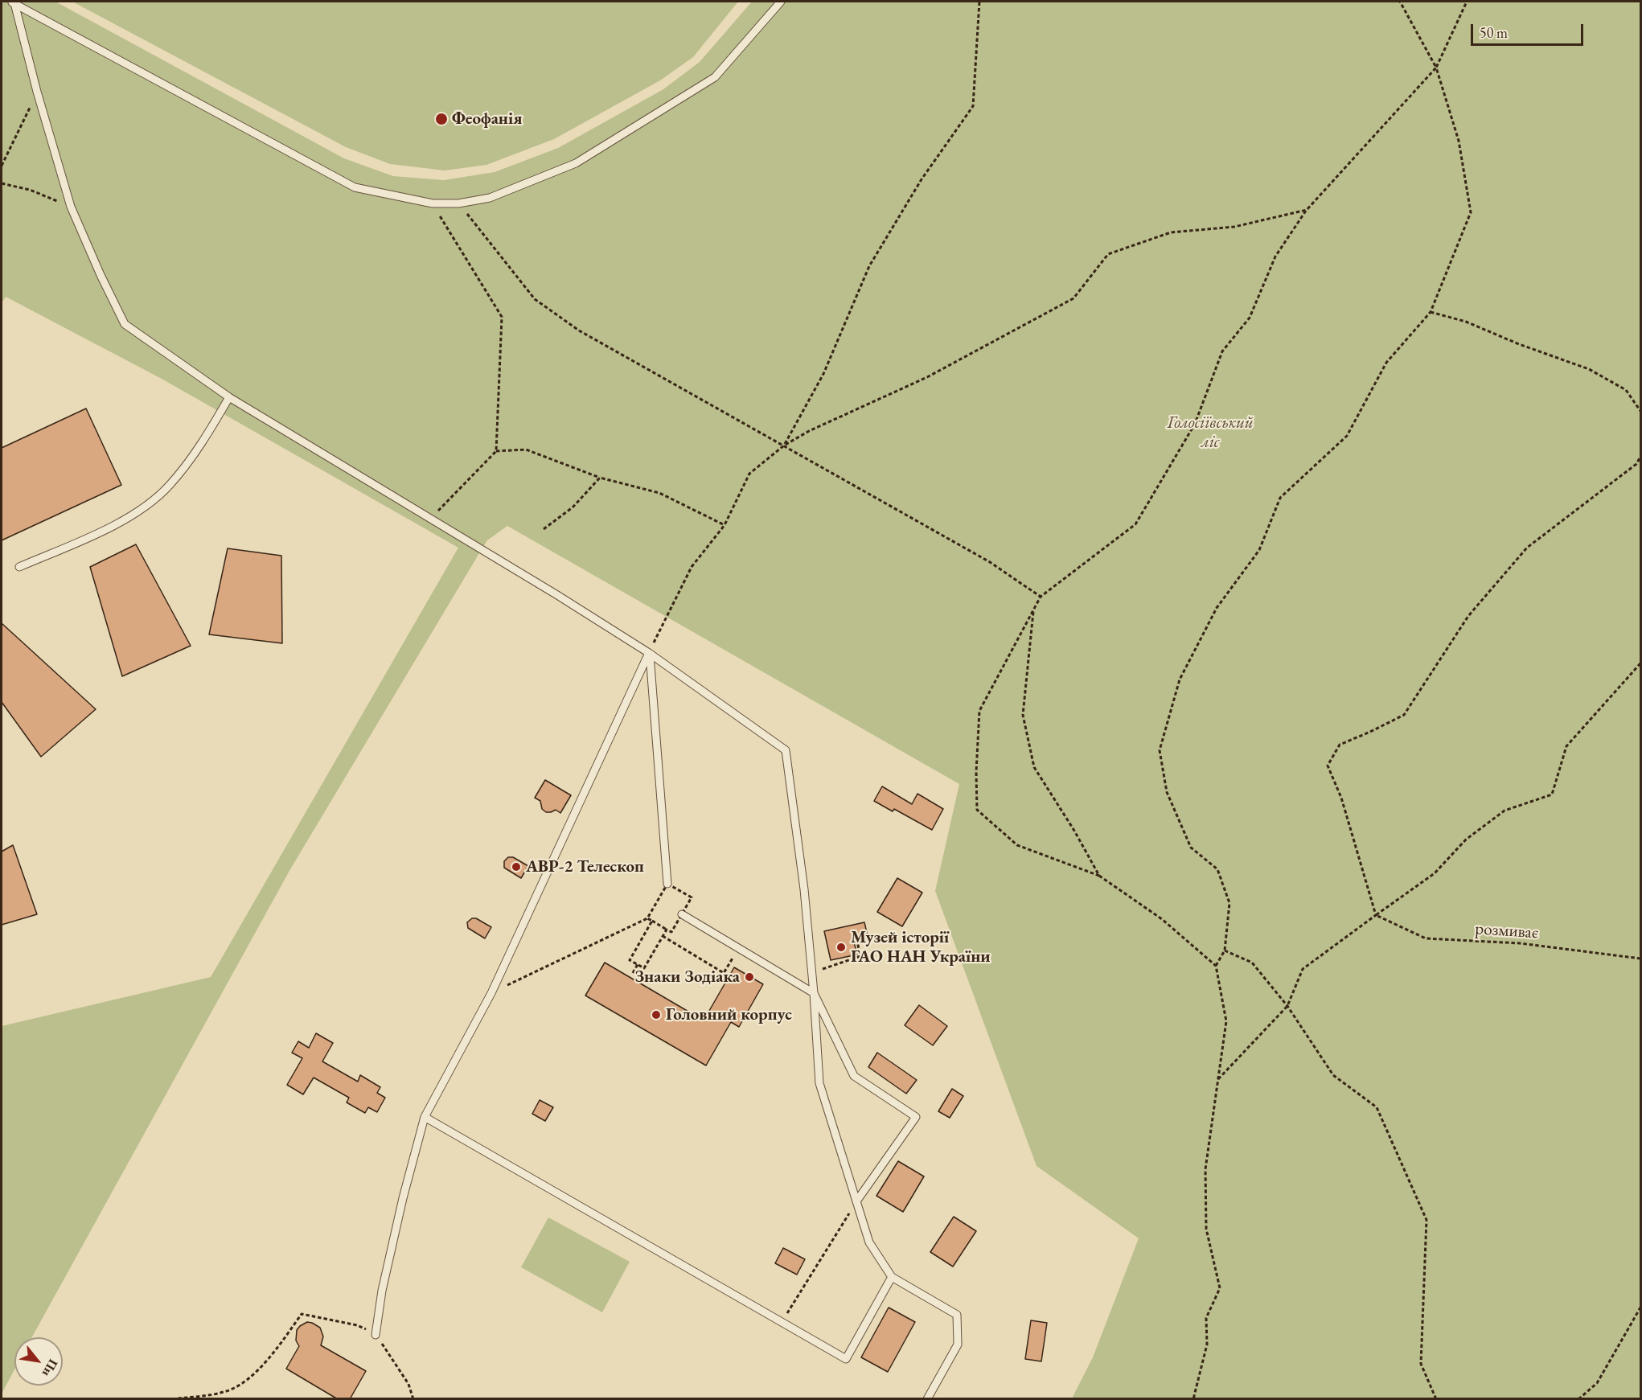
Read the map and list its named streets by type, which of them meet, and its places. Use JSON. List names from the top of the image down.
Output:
{
  "streets": {
    "path": ["розмиває"]
  },
  "parks": ["Голосіївський ліс"],
  "places": [
    "Феофанія",
    "АВР-2 Телескоп",
    "Музей історії ГАО НАН України",
    "Знаки Зодіака",
    "Головний корпус"
  ],
  "scale_bar": "50 m",
  "north": "bottom right"
}
